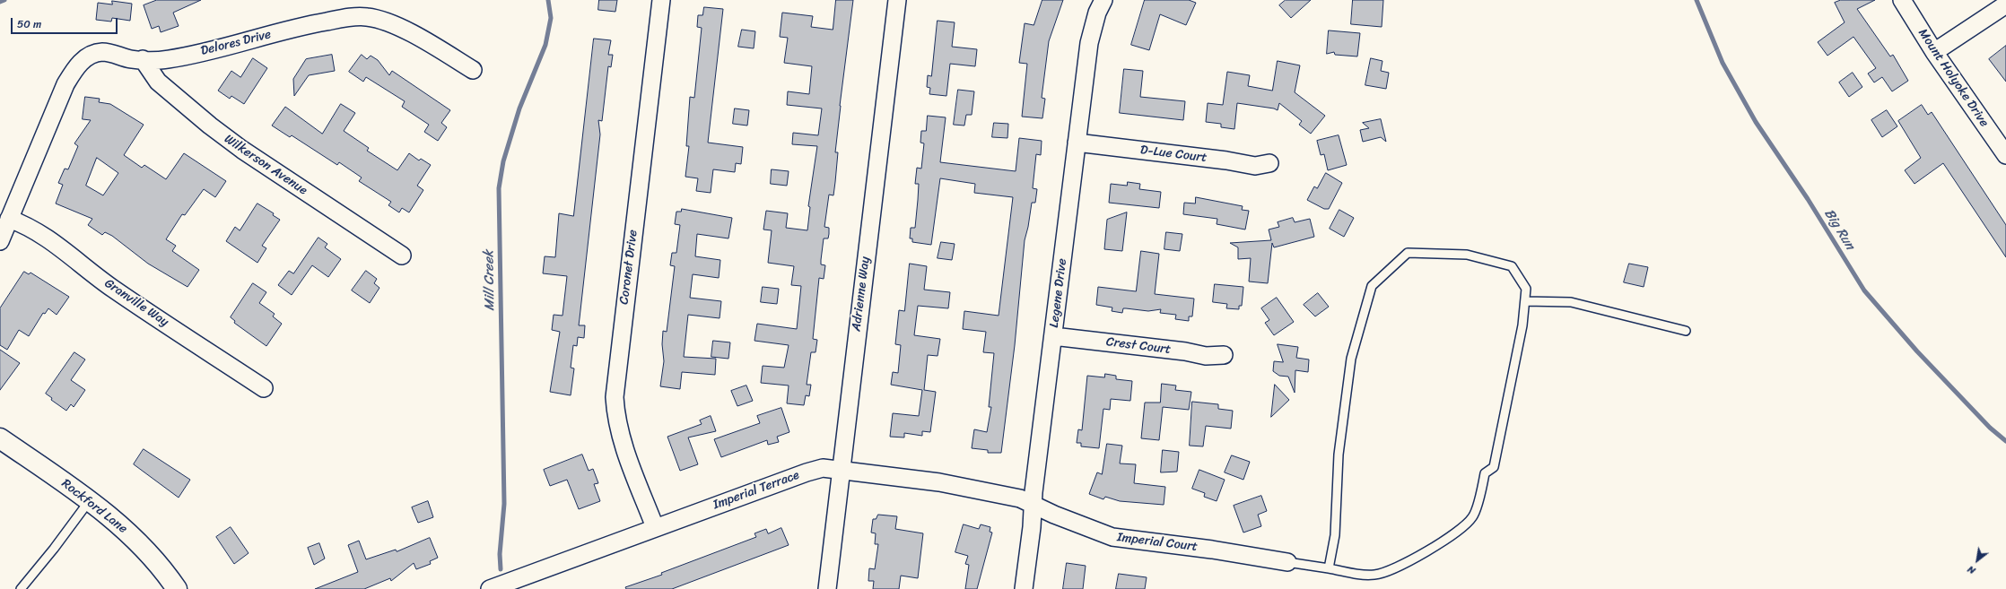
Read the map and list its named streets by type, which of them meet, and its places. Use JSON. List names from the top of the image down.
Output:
{
  "streets": {
    "main road": ["Rockford Lane"],
    "street": [
      "Delores Drive",
      "Mount Holyoke Drive",
      "D-Lue Court",
      "Wilkerson Avenue",
      "Coronet Drive",
      "Legene Drive",
      "Adrienne Way",
      "Granville Way",
      "Crest Court",
      "Imperial Terrace",
      "Imperial Court"
    ]
  },
  "crossings": [
    ["Delores Drive", "Wilkerson Avenue"],
    ["Delores Drive", "Granville Way"],
    ["D-Lue Court", "Legene Drive"],
    ["Coronet Drive", "Imperial Terrace"],
    ["Legene Drive", "Crest Court"],
    ["Legene Drive", "Imperial Terrace"],
    ["Legene Drive", "Imperial Court"],
    ["Adrienne Way", "Imperial Terrace"],
    ["Imperial Terrace", "Imperial Court"]
  ],
  "water": ["Big Run", "Mill Creek"],
  "scale_bar": "50 m",
  "north": "bottom left"
}
